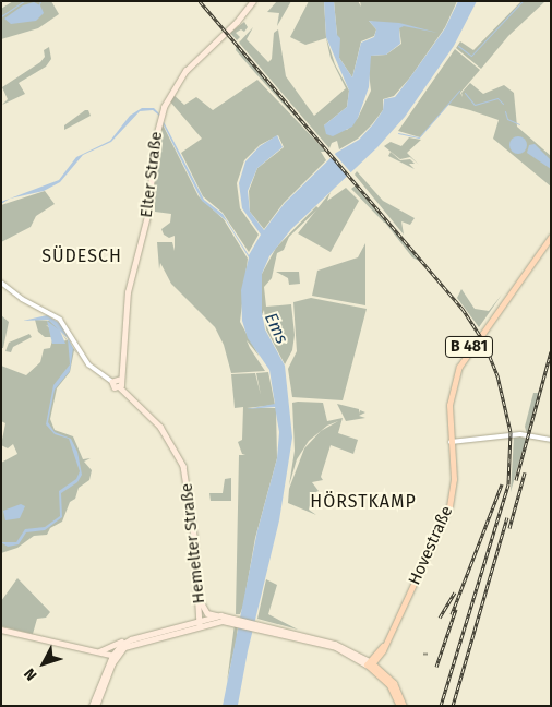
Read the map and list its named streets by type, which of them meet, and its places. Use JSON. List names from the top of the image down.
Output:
{
  "streets": {
    "main road": [
      "Elter Straße",
      "B 481",
      "Hemelter Straße",
      "Hovestraße"
    ]
  },
  "crossings": [
    ["Elter Straße", "Hemelter Straße"],
    ["B 481", "Hovestraße"]
  ],
  "districts": ["SÜDESCH", "HÖRSTKAMP"],
  "water": ["Ems"],
  "north": "bottom left"
}
